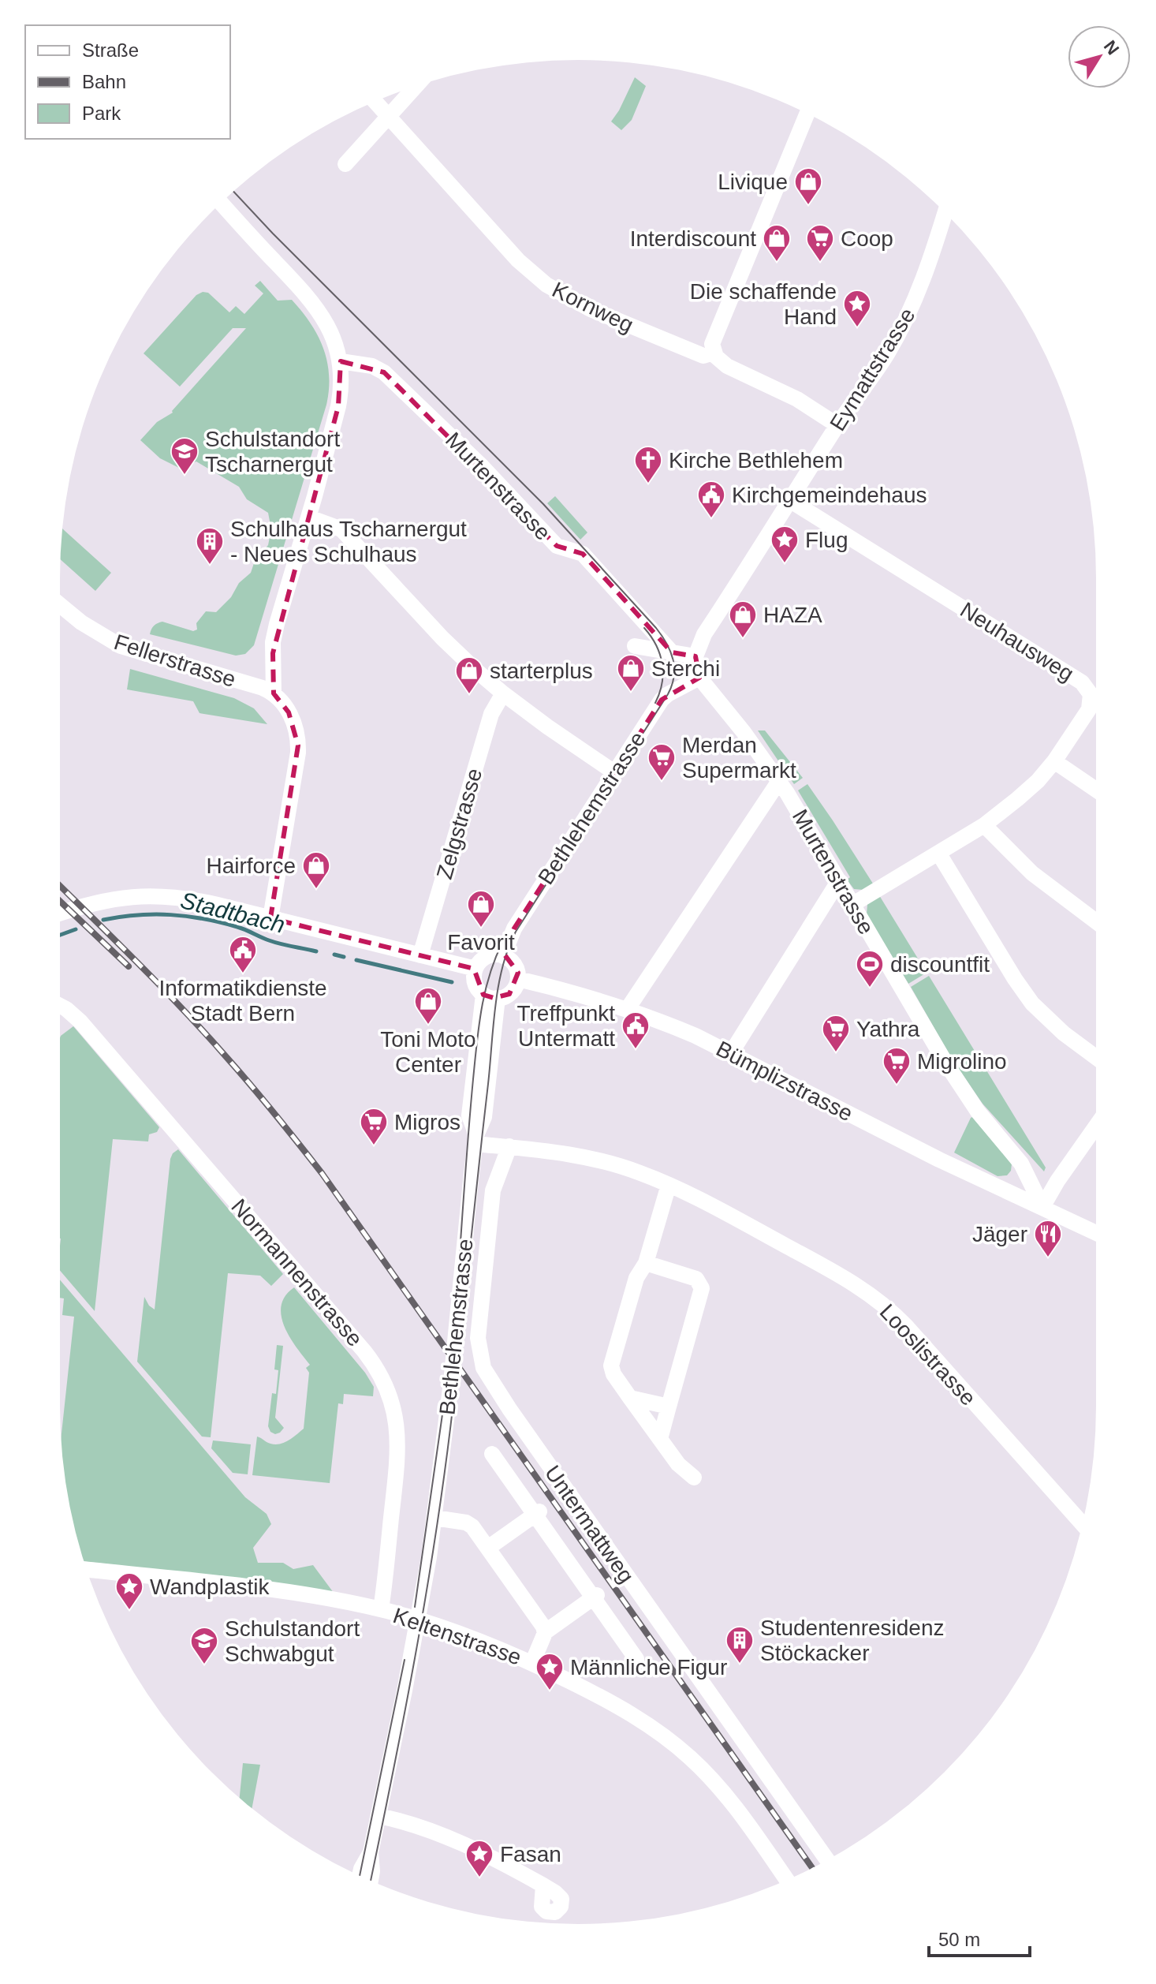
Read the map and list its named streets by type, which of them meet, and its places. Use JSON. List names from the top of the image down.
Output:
{
  "streets": {
    "street": [
      "Kornweg",
      "Eymattstrasse",
      "Murtenstrasse",
      "Neuhausweg",
      "Fellerstrasse",
      "Bethlehemstrasse",
      "Zelgstrasse",
      "Bümplizstrasse",
      "Normannenstrasse",
      "Looslistrasse",
      "Untermattweg",
      "Keltenstrasse"
    ]
  },
  "crossings": [
    ["Kornweg", "Eymattstrasse"],
    ["Eymattstrasse", "Murtenstrasse"],
    ["Eymattstrasse", "Neuhausweg"],
    ["Murtenstrasse", "Neuhausweg"],
    ["Murtenstrasse", "Bethlehemstrasse"],
    ["Murtenstrasse", "Bümplizstrasse"],
    ["Bethlehemstrasse", "Bümplizstrasse"],
    ["Bethlehemstrasse", "Looslistrasse"],
    ["Bethlehemstrasse", "Keltenstrasse"],
    ["Normannenstrasse", "Keltenstrasse"],
    ["Looslistrasse", "Untermattweg"]
  ],
  "water": ["Stadtbach"],
  "places": {
    "shop": [
      "Livique",
      "Interdiscount",
      "HAZA",
      "Sterchi",
      "starterplus",
      "Hairforce",
      "Favorit",
      "Toni Moto Center"
    ],
    "supermarket": [
      "Coop",
      "Merdan Supermarkt",
      "Yathra",
      "Migrolino",
      "Migros"
    ],
    "place": [
      "Die schaffende Hand",
      "Flug",
      "Wandplastik",
      "Männliche Figur",
      "Fasan"
    ],
    "school or university": ["Schulstandort Tscharnergut", "Schulstandort Schwabgut"],
    "church": ["Kirche Bethlehem"],
    "public building": ["Kirchgemeindehaus", "Informatikdienste Stadt Bern", "Treffpunkt Untermatt"],
    "building": ["Schulhaus Tscharnergut - Neues Schulhaus", "Studentenresidenz Stöckacker"],
    "sports": ["discountfit"],
    "restaurant": ["Jäger"]
  },
  "legend": ["Straße", "Bahn", "Park"],
  "scale_bar": "50 m",
  "north": "top right"
}
